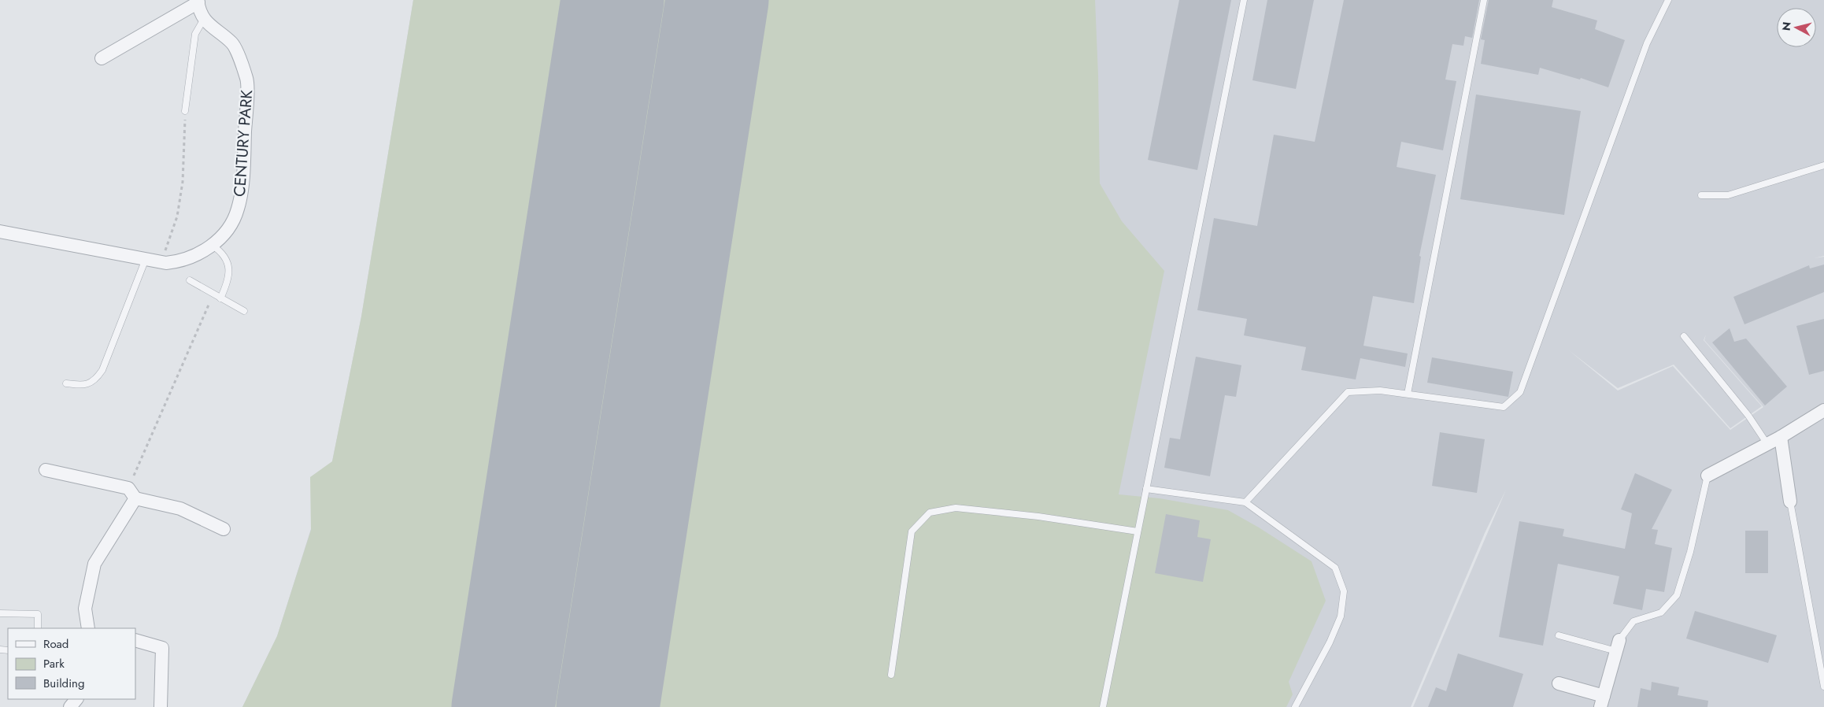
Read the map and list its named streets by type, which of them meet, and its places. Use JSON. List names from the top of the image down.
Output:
{
  "streets": {
    "street": ["CENTURY PARK"]
  },
  "legend": ["Road", "Park", "Building"],
  "north": "left"
}
